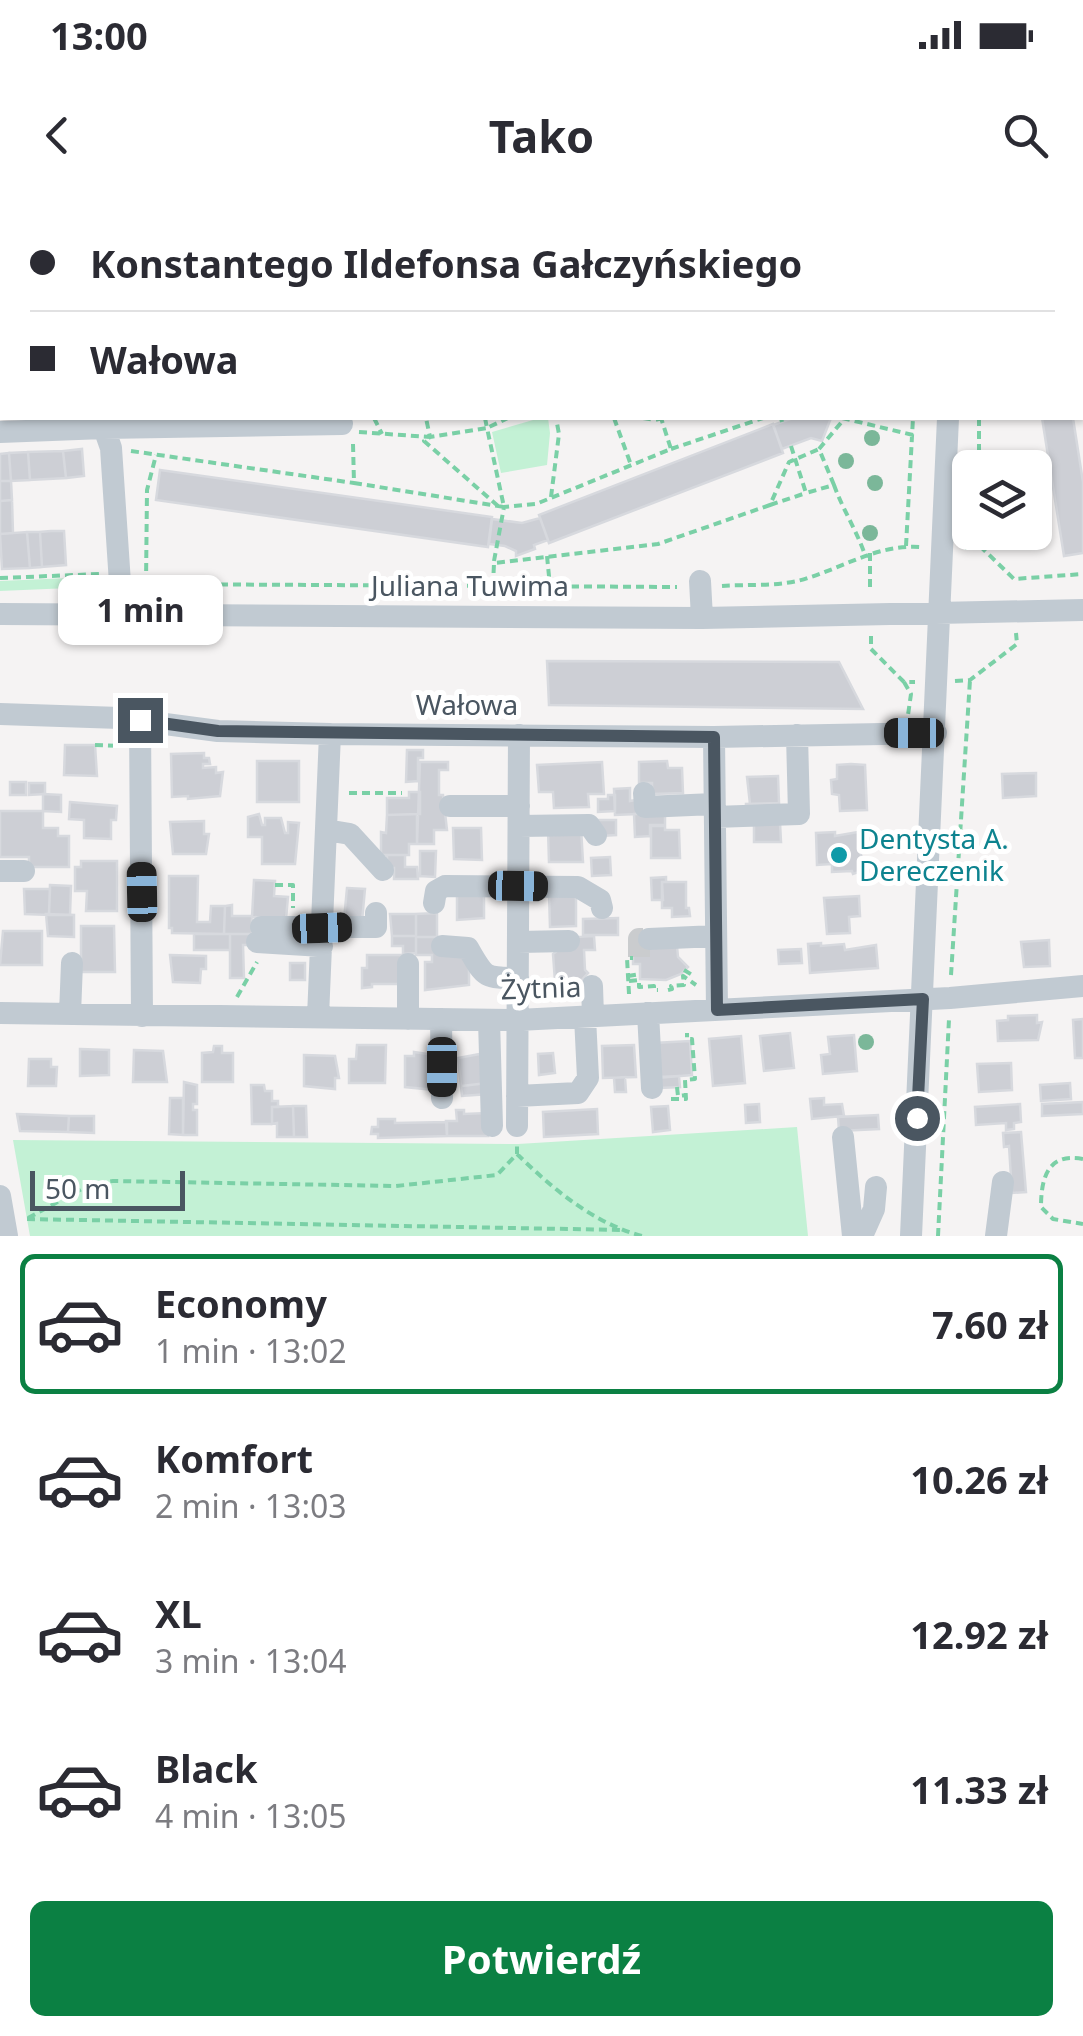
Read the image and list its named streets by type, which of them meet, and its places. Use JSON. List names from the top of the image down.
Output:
{
  "streets": {
    "street": ["Juliana Tuwima", "Wałowa", "Żytnia"]
  },
  "places": ["Dentysta A. Dereczenik"],
  "scale_bar": "50 m",
  "page": {
    "status": "13:00",
    "header": "Tako",
    "banner": ["Konstantego Ildefonsa Gałczyńskiego", "Wałowa"],
    "bubble": "1 min",
    "scale": "50 m",
    "list": [
      {
        "name": "Economy",
        "note": "1 min · 13:02",
        "value": "7.60 zł"
      },
      {
        "name": "Komfort",
        "note": "2 min · 13:03",
        "value": "10.26 zł"
      },
      {
        "name": "XL",
        "note": "3 min · 13:04",
        "value": "12.92 zł"
      },
      {
        "name": "Black",
        "note": "4 min · 13:05",
        "value": "11.33 zł"
      }
    ],
    "buttons": "Potwierdź"
  }
}
